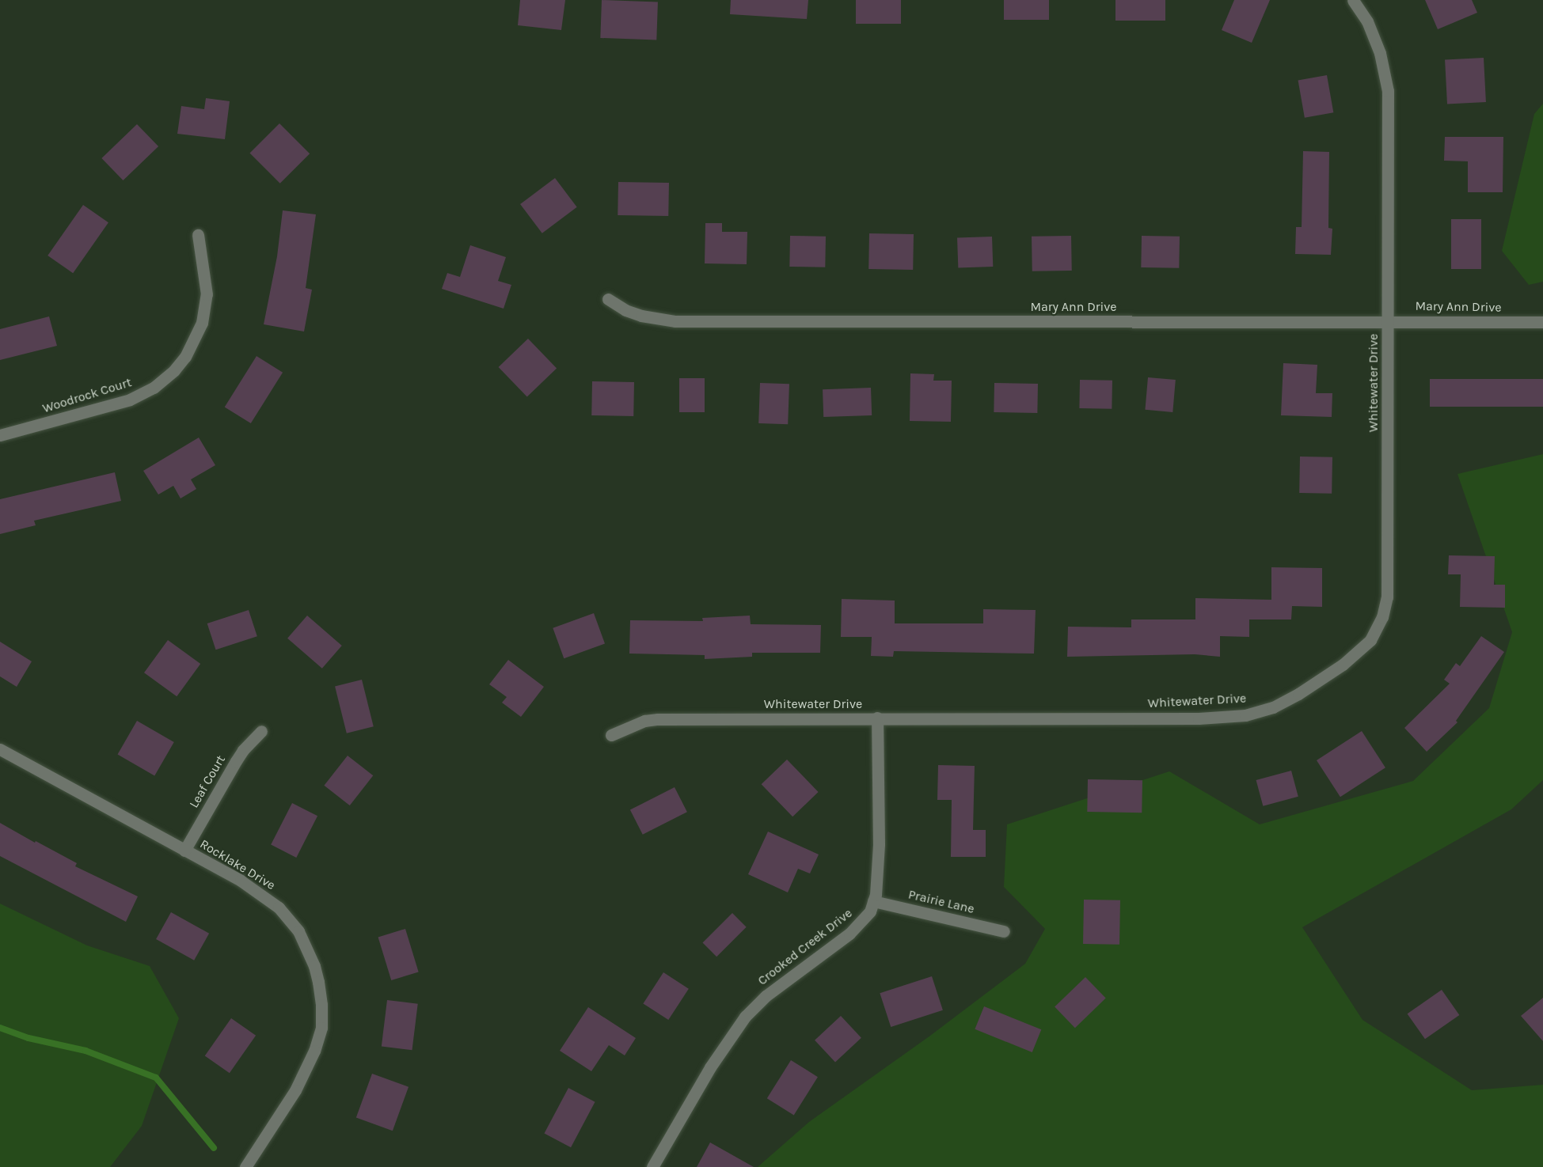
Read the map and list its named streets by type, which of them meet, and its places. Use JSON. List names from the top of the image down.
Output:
{
  "streets": {
    "street": [
      "Mary Ann Drive",
      "Whitewater Drive",
      "Woodrock Court",
      "Leaf Court",
      "Rocklake Drive",
      "Prairie Lane",
      "Crooked Creek Drive"
    ]
  },
  "crossings": [
    ["Mary Ann Drive", "Whitewater Drive"],
    ["Whitewater Drive", "Crooked Creek Drive"],
    ["Leaf Court", "Rocklake Drive"],
    ["Prairie Lane", "Crooked Creek Drive"]
  ]
}
